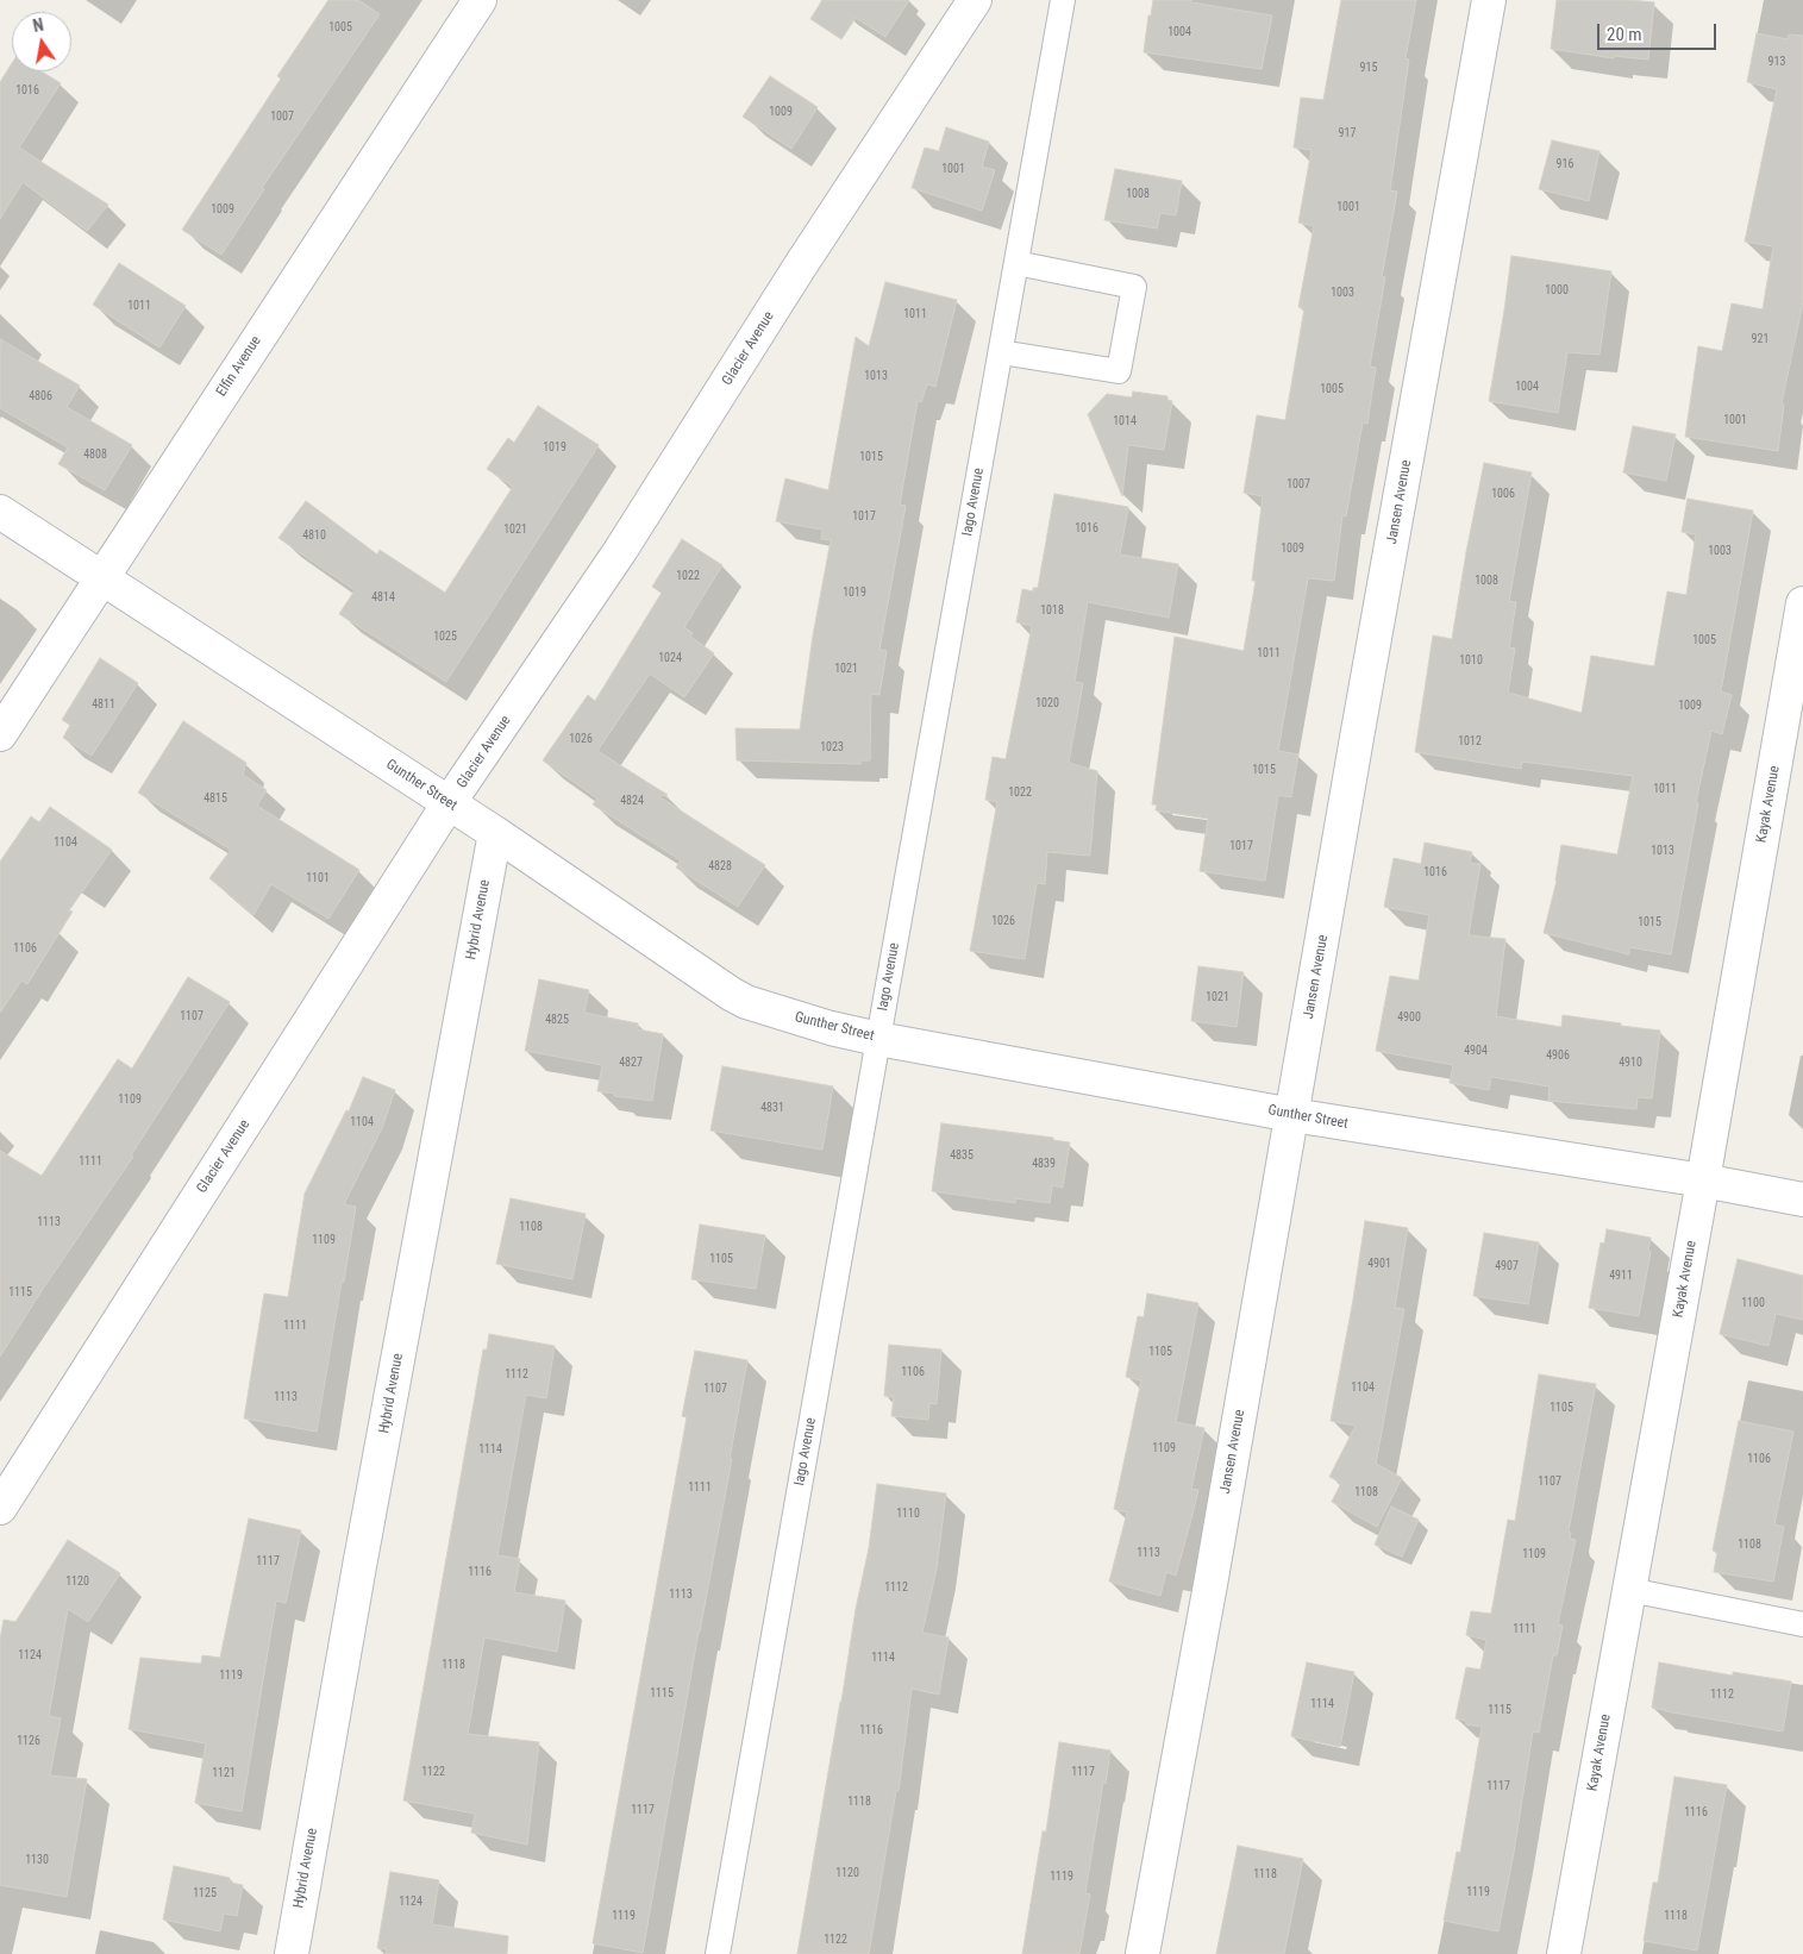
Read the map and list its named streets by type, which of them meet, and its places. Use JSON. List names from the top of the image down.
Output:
{
  "streets": {
    "street": [
      "Glacier Avenue",
      "Elfin Avenue",
      "Jansen Avenue",
      "Gunther Street",
      "Kayak Avenue",
      "Hybrid Avenue"
    ],
    "lane": ["Iago Avenue"]
  },
  "crossings": [
    ["Glacier Avenue", "Gunther Street"],
    ["Elfin Avenue", "Gunther Street"],
    ["Iago Avenue", "Gunther Street"],
    ["Jansen Avenue", "Gunther Street"],
    ["Gunther Street", "Kayak Avenue"],
    ["Gunther Street", "Hybrid Avenue"]
  ],
  "house_numbers": [
    "1005",
    "1004",
    "913",
    "915",
    "1016",
    "1009",
    "1007",
    "917",
    "916",
    "1001",
    "1008",
    "1001",
    "1009",
    "1000",
    "1003",
    "1011",
    "1011",
    "921",
    "1013",
    "1004",
    "1005",
    "4806",
    "1001",
    "1014",
    "1019",
    "4808",
    "1015",
    "1007",
    "1006",
    "1017",
    "1016",
    "1021",
    "4810",
    "1009",
    "1003",
    "1022",
    "1008",
    "1019",
    "4814",
    "1018",
    "1025",
    "1005",
    "1011",
    "1024",
    "1010",
    "1021",
    "1020",
    "4811",
    "1009",
    "1026",
    "1012",
    "1023",
    "1015",
    "1011",
    "1022",
    "4815",
    "4824",
    "1104",
    "1017",
    "1013",
    "4828",
    "1016",
    "1101",
    "1026",
    "1015",
    "1106",
    "1021",
    "1107",
    "4900",
    "4825",
    "4904",
    "4906",
    "4827",
    "4910",
    "1109",
    "4831",
    "1104",
    "4835",
    "1111",
    "4839",
    "1113",
    "1108",
    "1109",
    "1105",
    "4901",
    "4907",
    "4911",
    "1115",
    "1100",
    "1111",
    "1105",
    "1106",
    "1112",
    "1104",
    "1107",
    "1113",
    "1105",
    "1109",
    "1114",
    "1106",
    "1107",
    "1111",
    "1108",
    "1110",
    "1108",
    "1113",
    "1109",
    "1117",
    "1116",
    "1120",
    "1112",
    "1113",
    "1111",
    "1124",
    "1114",
    "1118",
    "1119",
    "1115",
    "1112",
    "1114",
    "1115",
    "1116",
    "1126",
    "1122",
    "1117",
    "1121",
    "1117",
    "1118",
    "1117",
    "1116",
    "1130",
    "1120",
    "1118",
    "1119",
    "1119",
    "1125",
    "1124",
    "1119",
    "1118",
    "1122"
  ],
  "scale_bar": "20 m",
  "north": "top"
}
